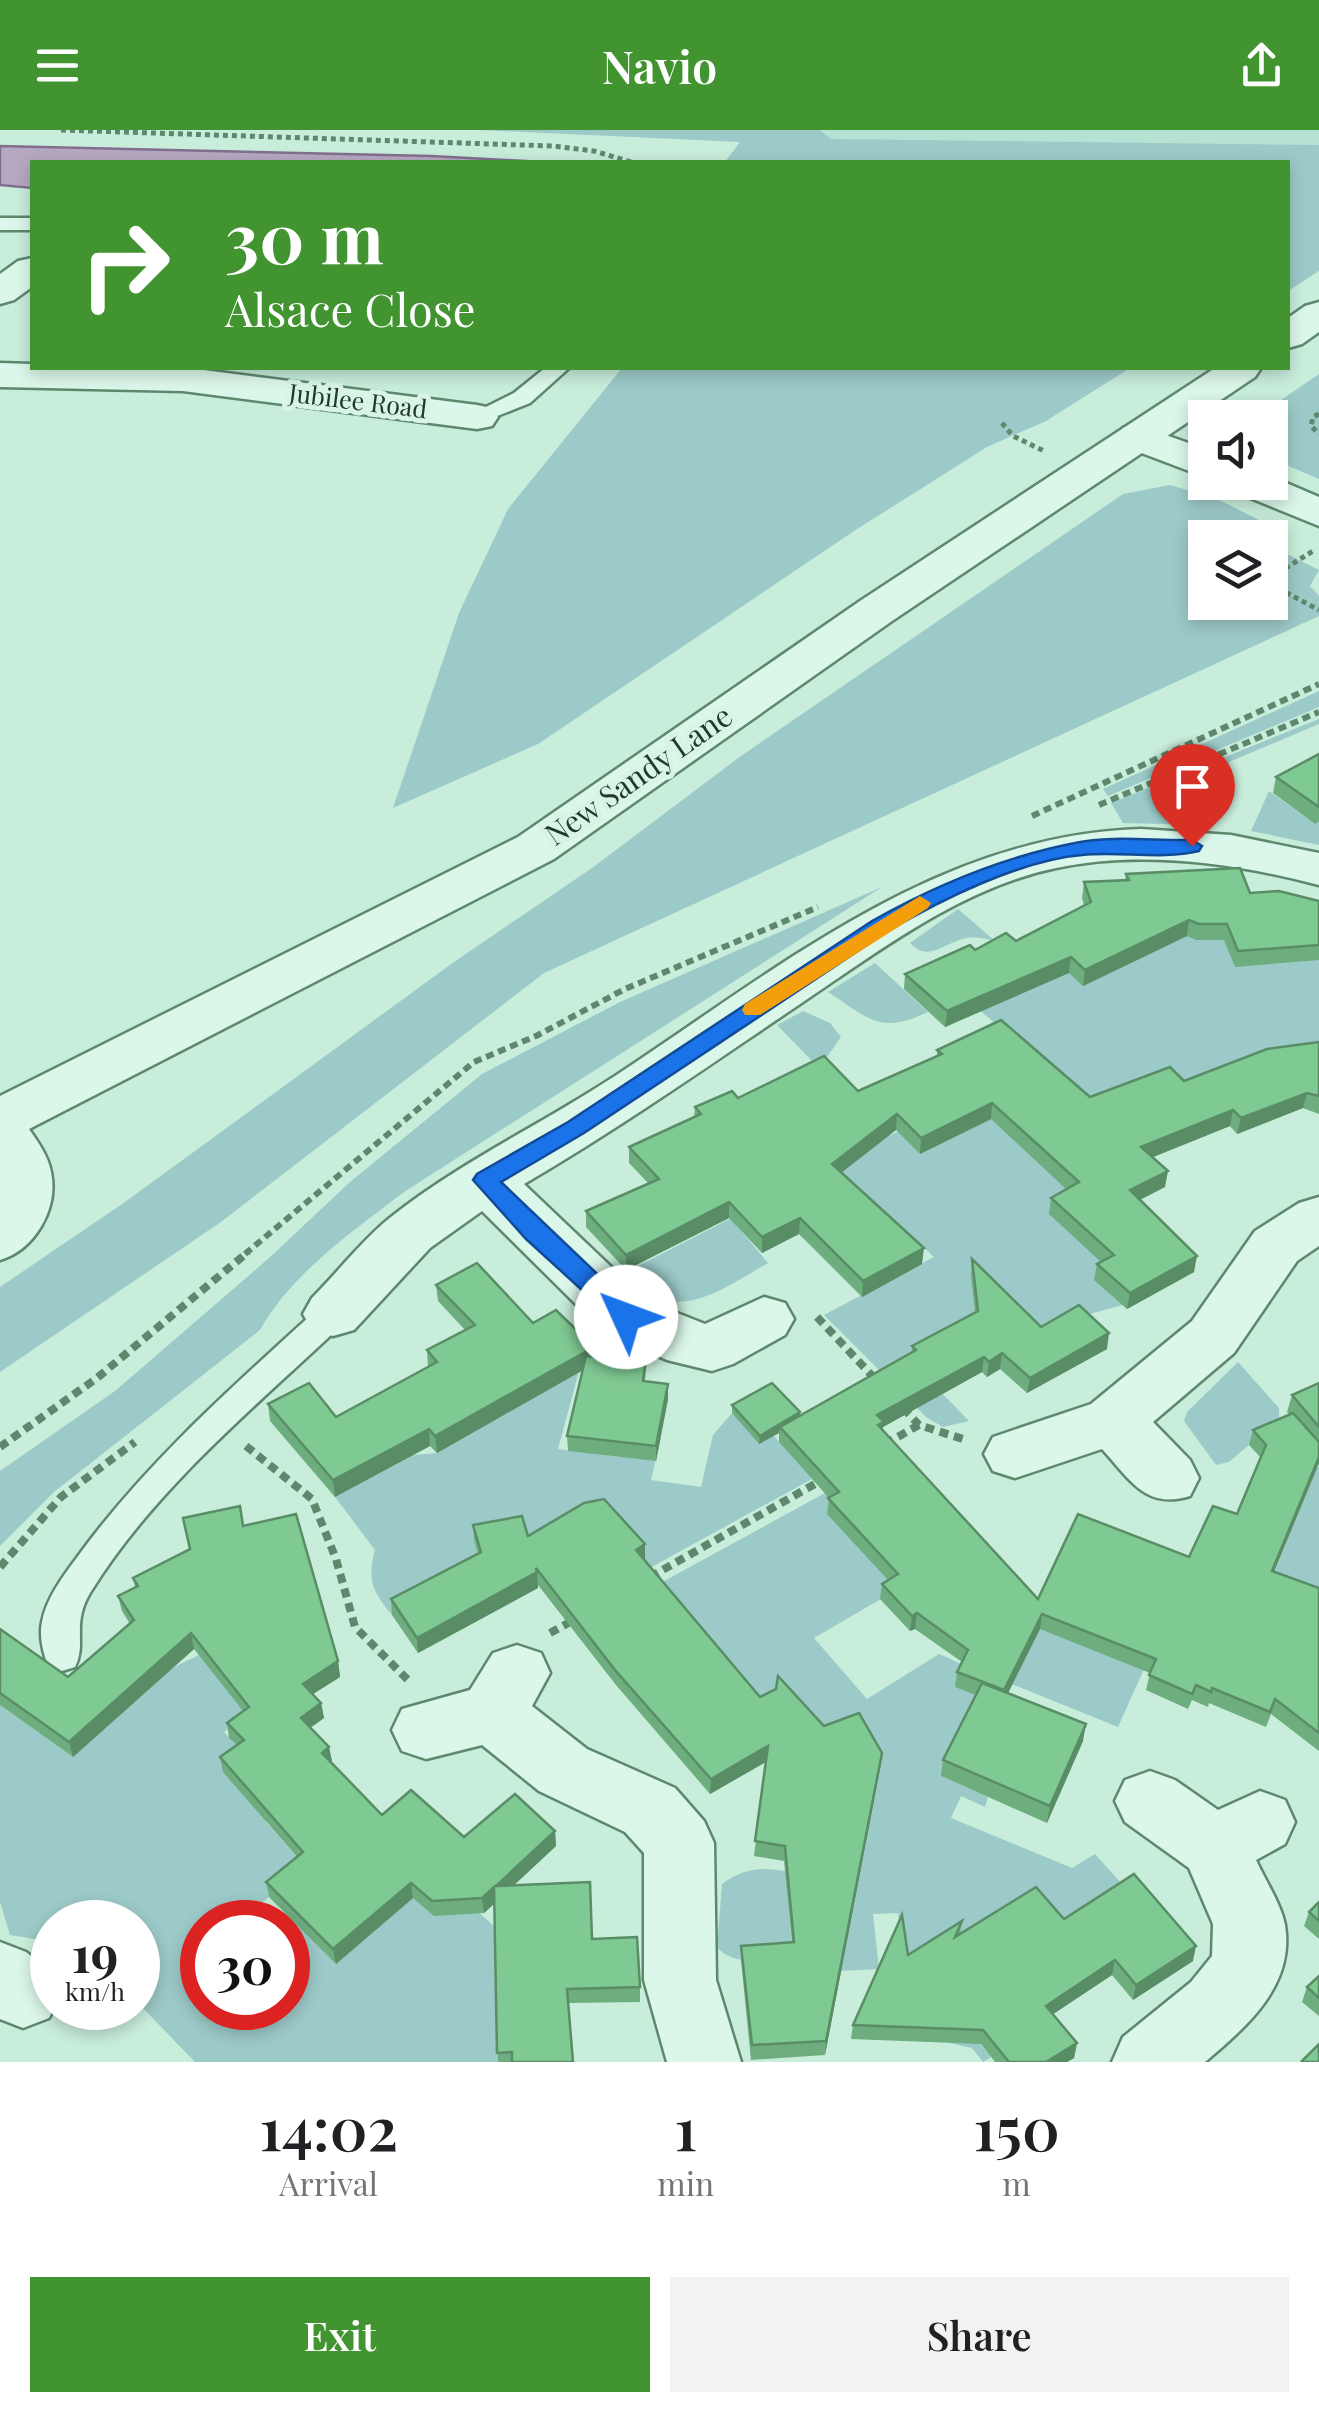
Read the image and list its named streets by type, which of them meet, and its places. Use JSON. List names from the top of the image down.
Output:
{
  "streets": {
    "street": ["Jubilee Road", "New Sandy Lane"]
  },
  "page": {
    "header": "Navio",
    "turn": ["30 m", "Alsace Close"],
    "speed": "19 km/h",
    "limit": "30",
    "eta": [
      "14:02",
      "Arrival",
      "1",
      "min",
      "150",
      "m"
    ],
    "buttons": ["Exit", "Share"]
  }
}
